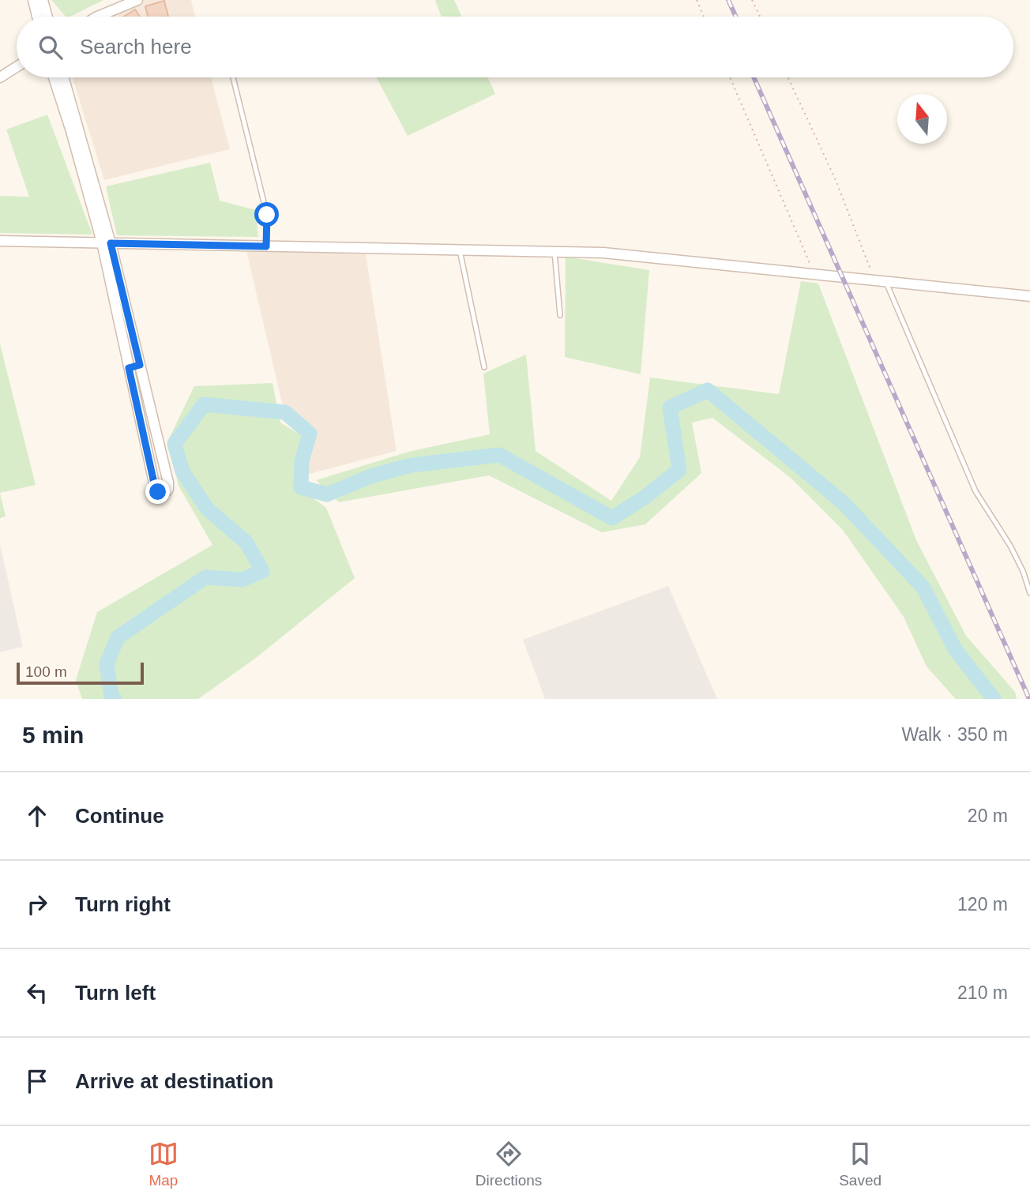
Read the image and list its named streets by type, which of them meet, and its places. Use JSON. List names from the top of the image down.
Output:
{
  "scale_bar": "100 m",
  "north": "top",
  "page": {
    "search": "Search here",
    "scale": "100 m",
    "heading": ["5 min", "Walk · 350 m"],
    "list": [
      ["Continue", "20 m"],
      ["Turn right", "120 m"],
      ["Turn left", "210 m"],
      "Arrive at destination"
    ],
    "nav": ["Map", "Directions", "Saved"]
  }
}
